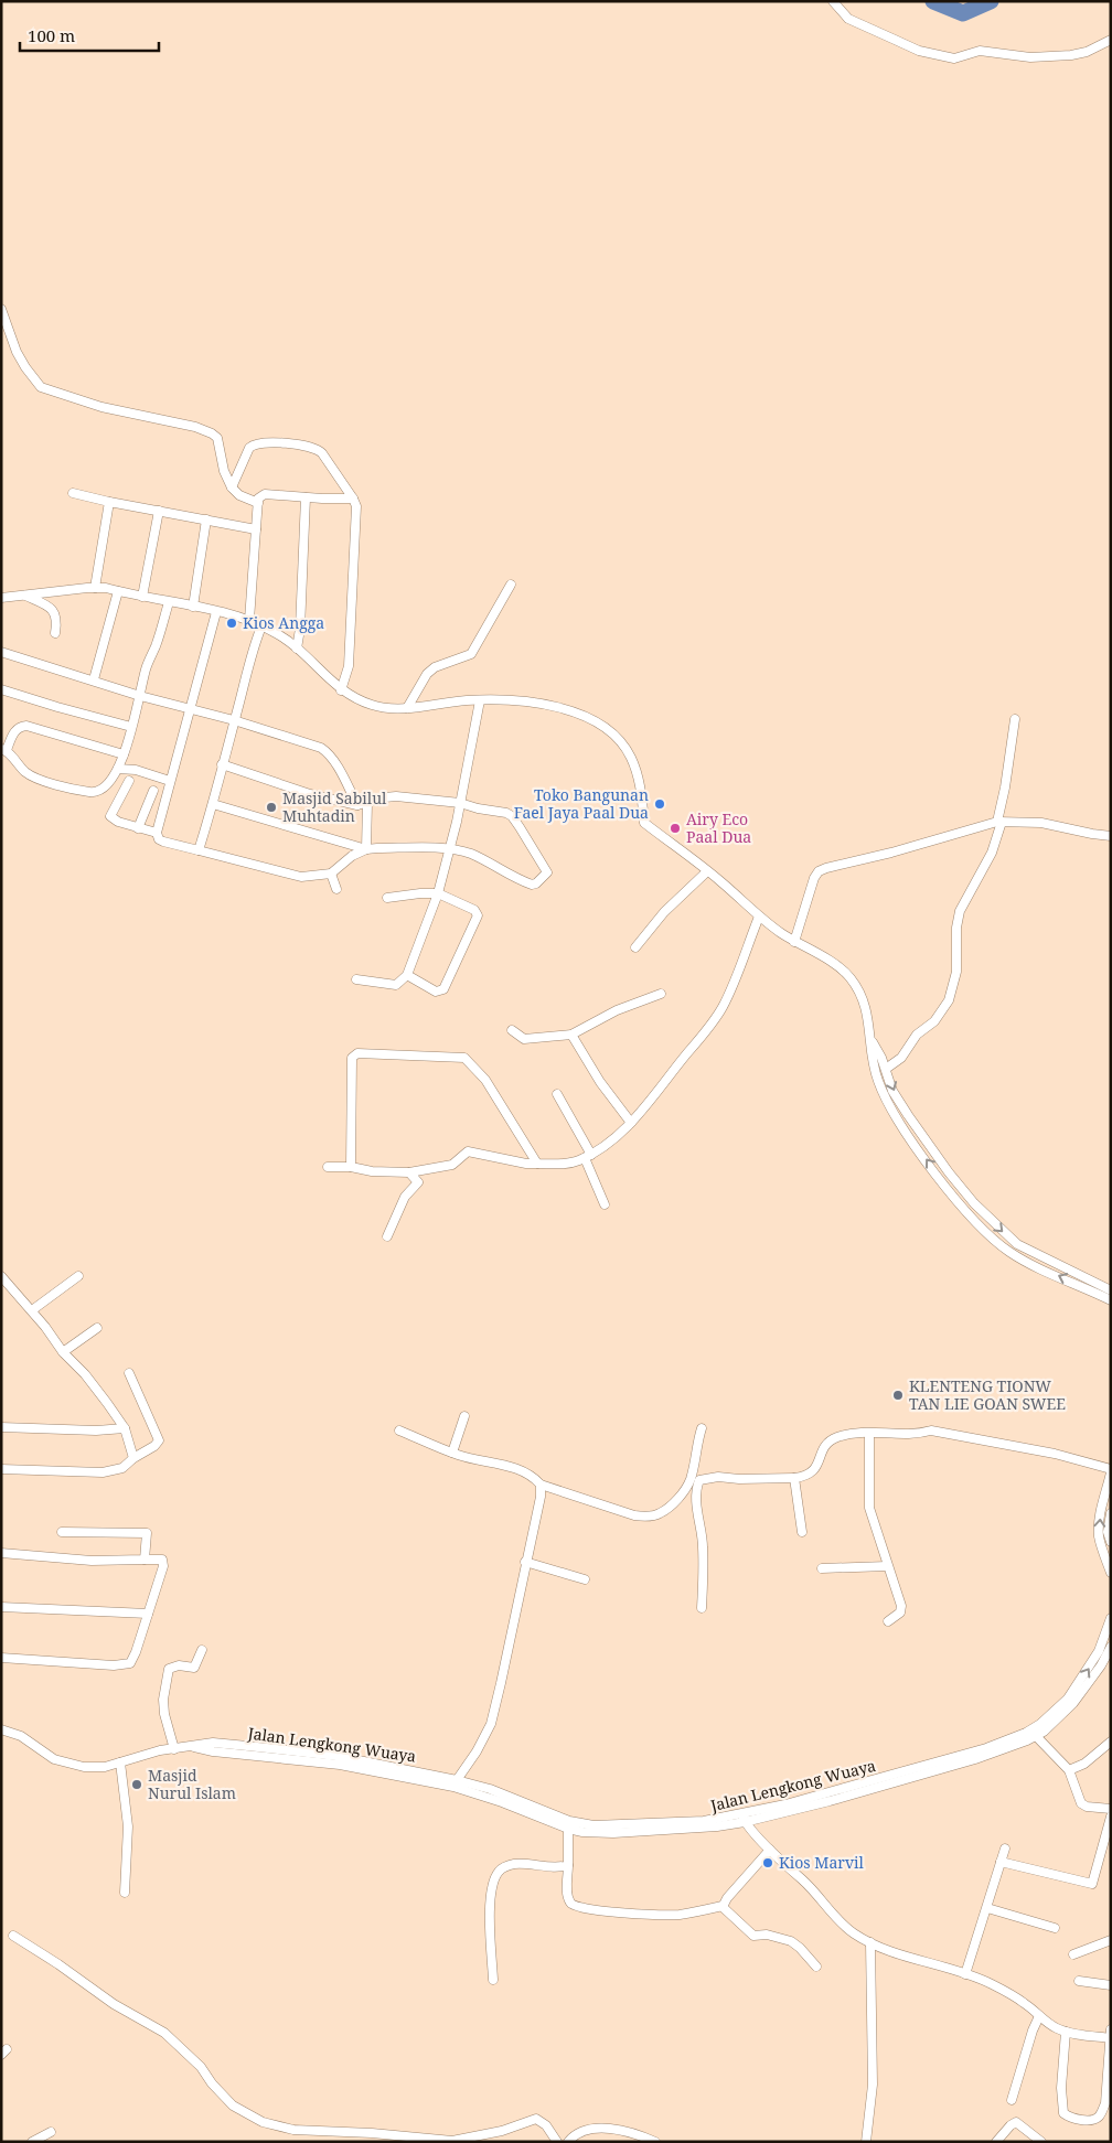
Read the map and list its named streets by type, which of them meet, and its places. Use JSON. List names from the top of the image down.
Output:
{
  "streets": {
    "street": ["Jalan Lengkong Wuaya"]
  },
  "places": [
    "Kios Angga",
    "Toko Bangunan Fael Jaya Paal Dua",
    "Masjid Sabilul Muhtadin",
    "Airy Eco Paal Dua",
    "KLENTENG TIONW TAN LIE GOAN SWEE",
    "Masjid Nurul Islam",
    "Kios Marvil"
  ],
  "scale_bar": "100 m"
}
